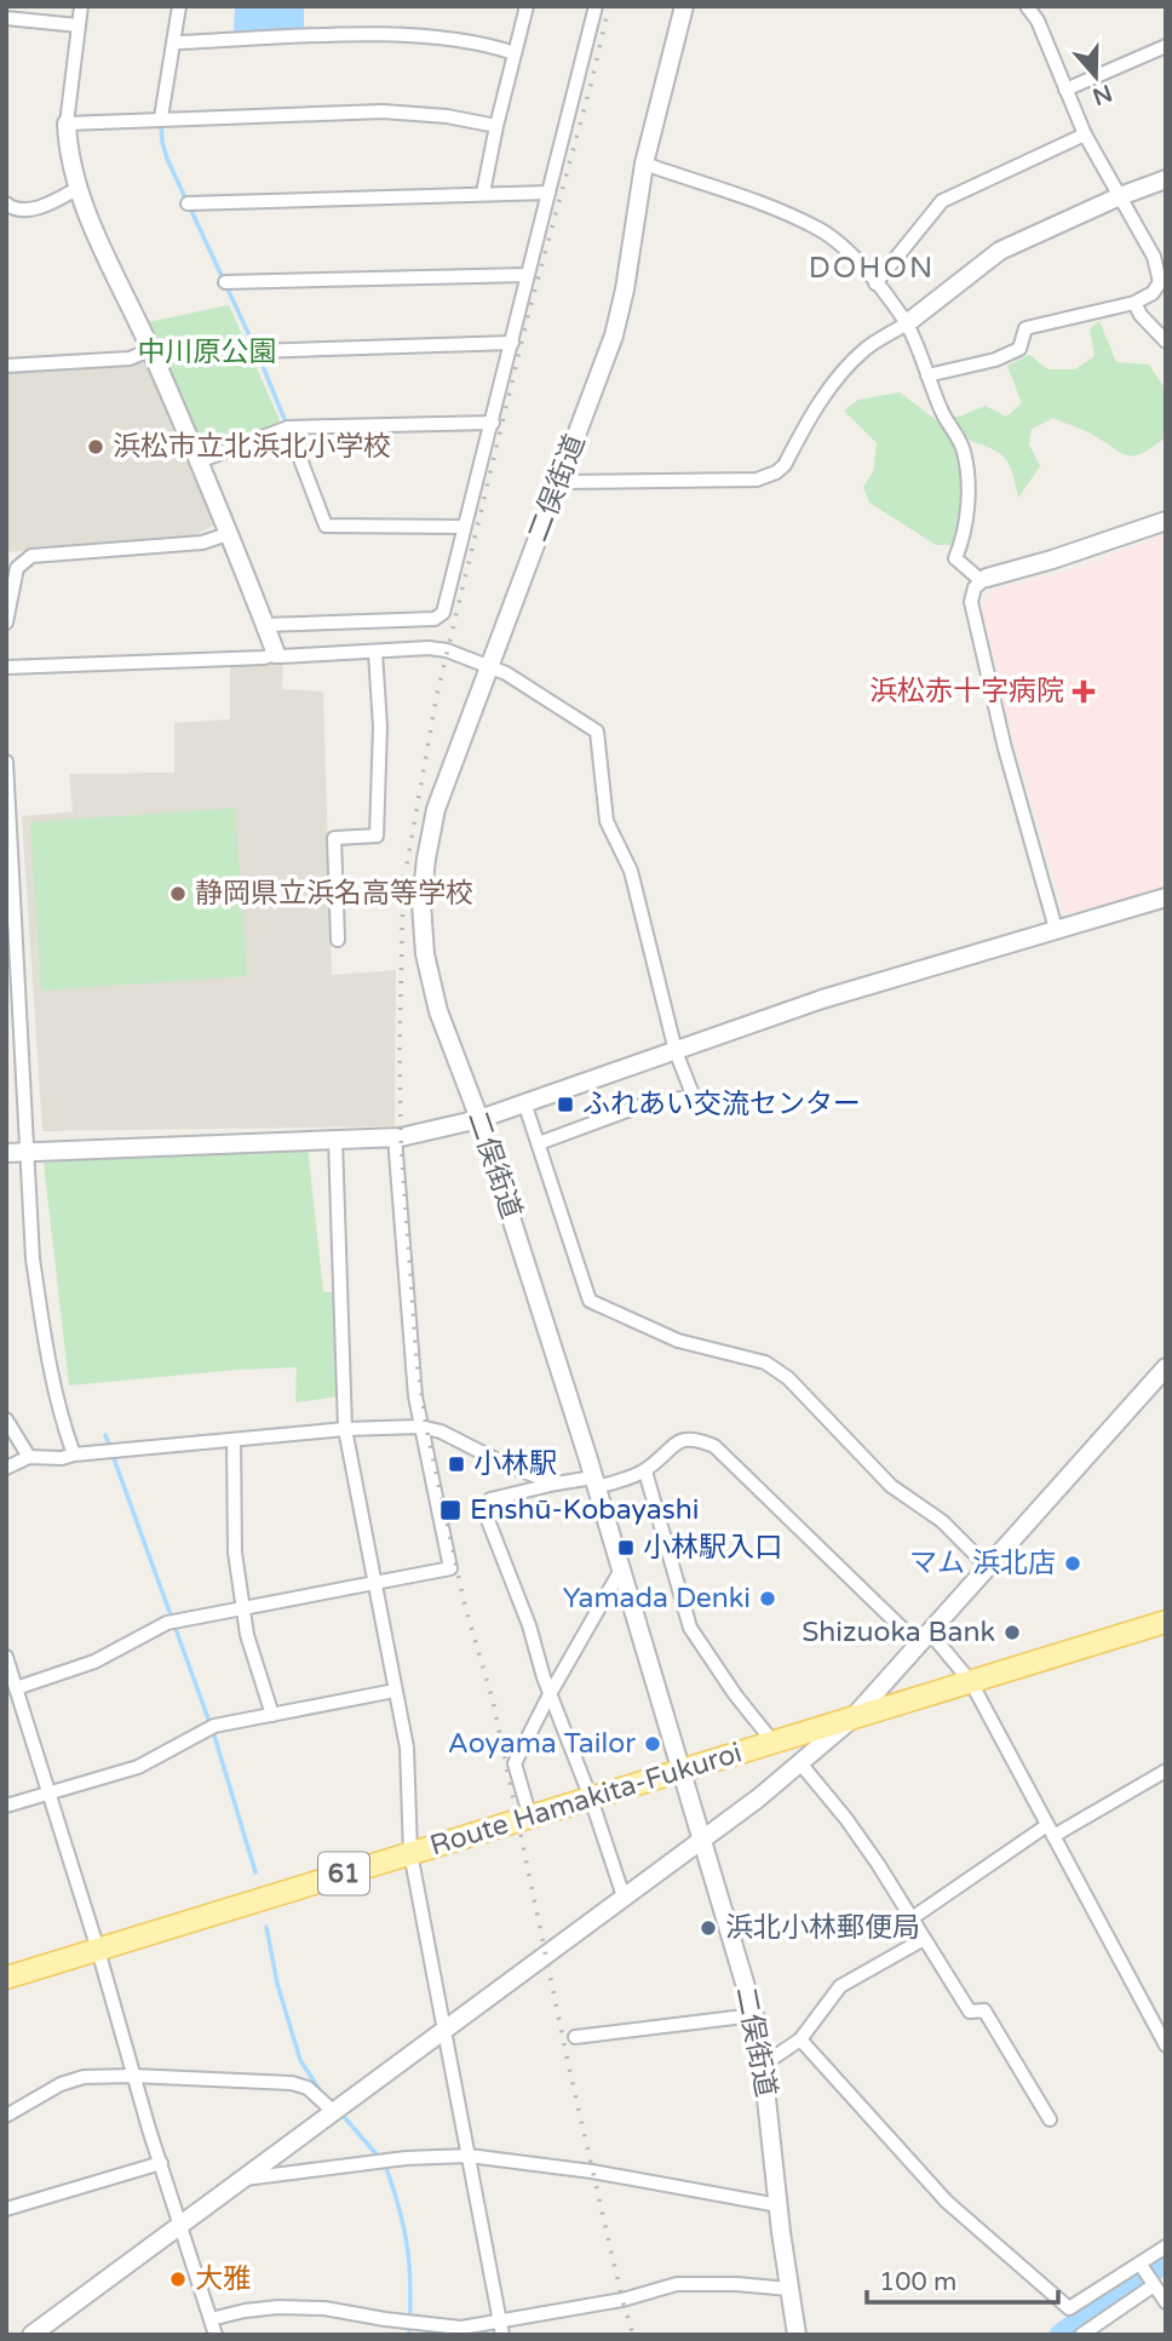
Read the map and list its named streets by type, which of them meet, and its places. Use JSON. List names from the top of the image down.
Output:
{
  "streets": {
    "main road": ["Route Hamakita-Fukuroi", "61"],
    "street": ["二俣街道"]
  },
  "crossings": [
    ["二俣街道", "Route Hamakita-Fukuroi"]
  ],
  "districts": ["DOHON"],
  "parks": ["中川原公園"],
  "places": {
    "other": [
      "浜松市立北浜北小学校",
      "静岡県立浜名高等学校",
      "マム 浜北店",
      "Yamada Denki",
      "Shizuoka Bank",
      "Aoyama Tailor",
      "浜北小林郵便局",
      "大雅"
    ],
    "health": ["浜松赤十字病院"],
    "transit": [
      "ふれあい交流センター",
      "小林駅",
      "Enshū-Kobayashi",
      "小林駅入口"
    ]
  },
  "scale_bar": "100 m",
  "north": "bottom"
}
